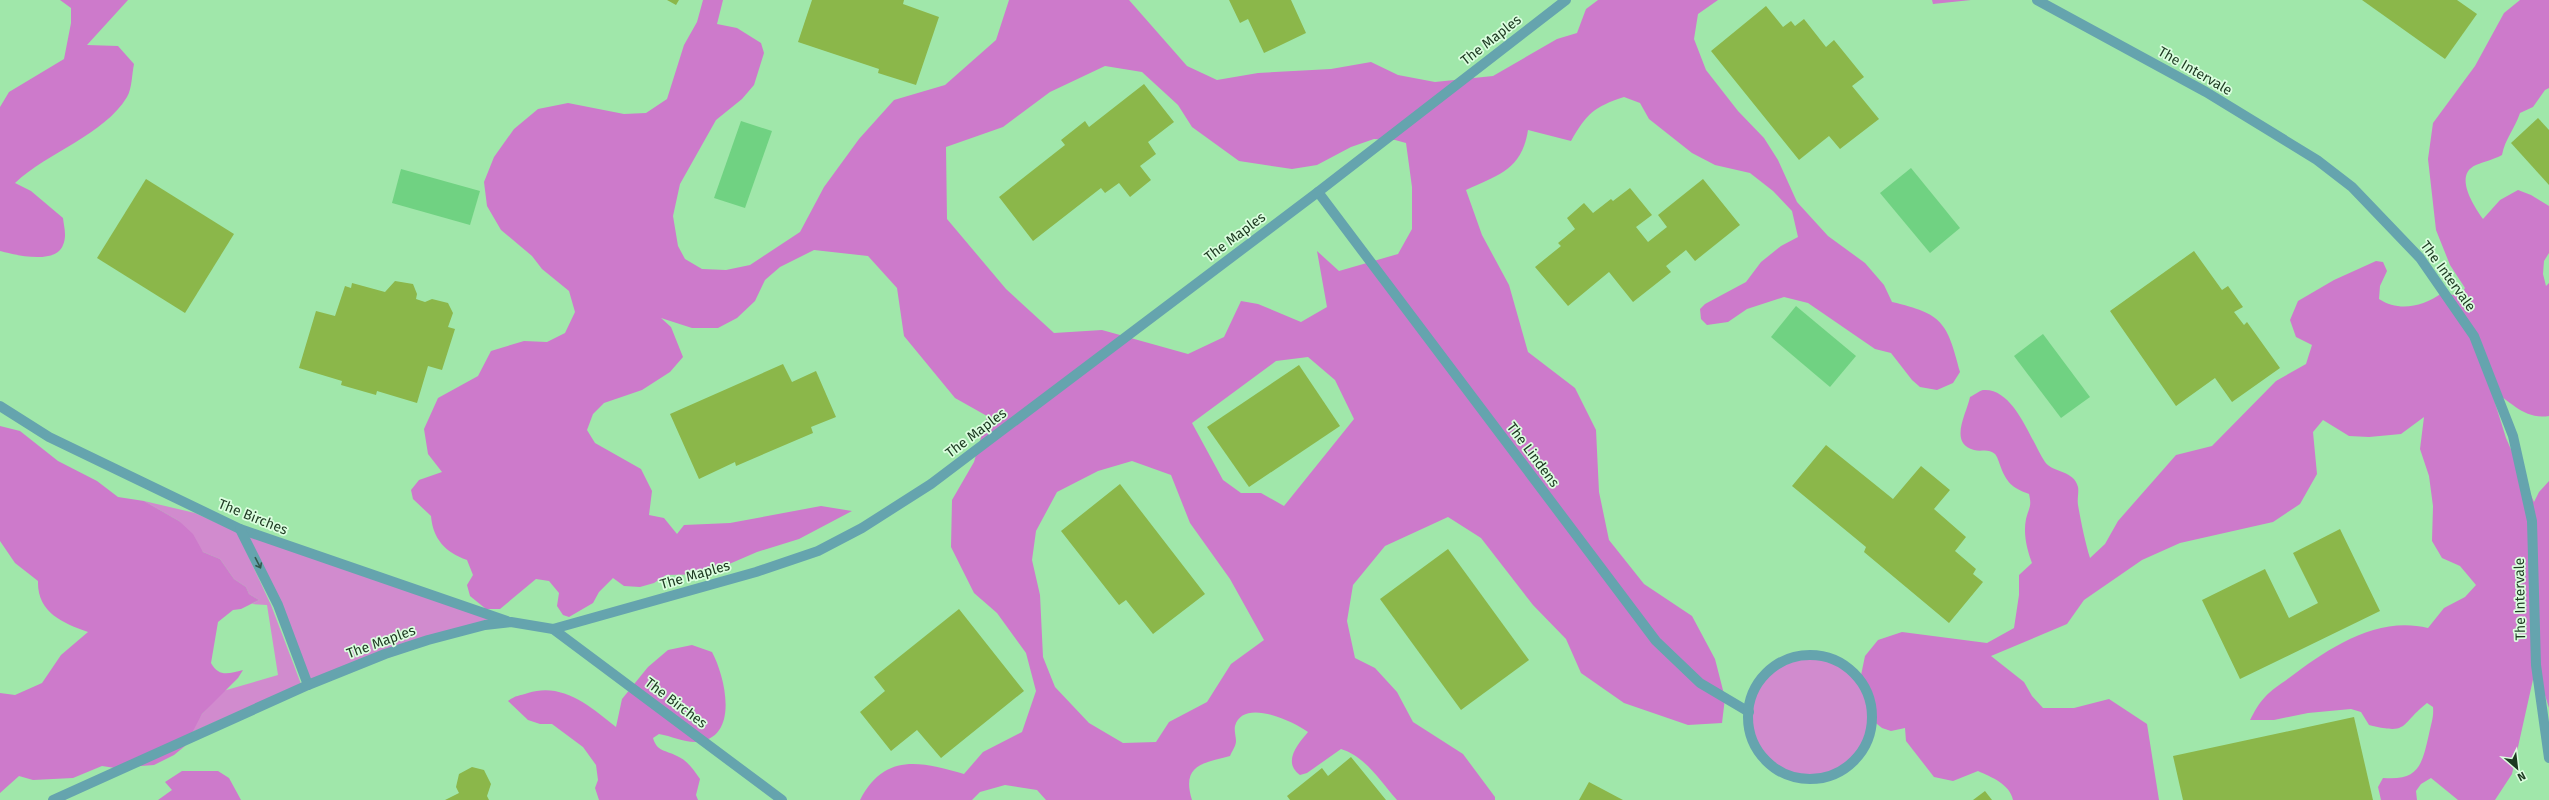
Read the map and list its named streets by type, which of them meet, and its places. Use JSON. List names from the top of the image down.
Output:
{
  "streets": {
    "street": [
      "The Maples",
      "The Intervale",
      "The Lindens",
      "The Birches"
    ]
  },
  "crossings": [
    ["The Maples", "The Lindens"],
    ["The Maples", "The Birches"]
  ],
  "north": "bottom right"
}
